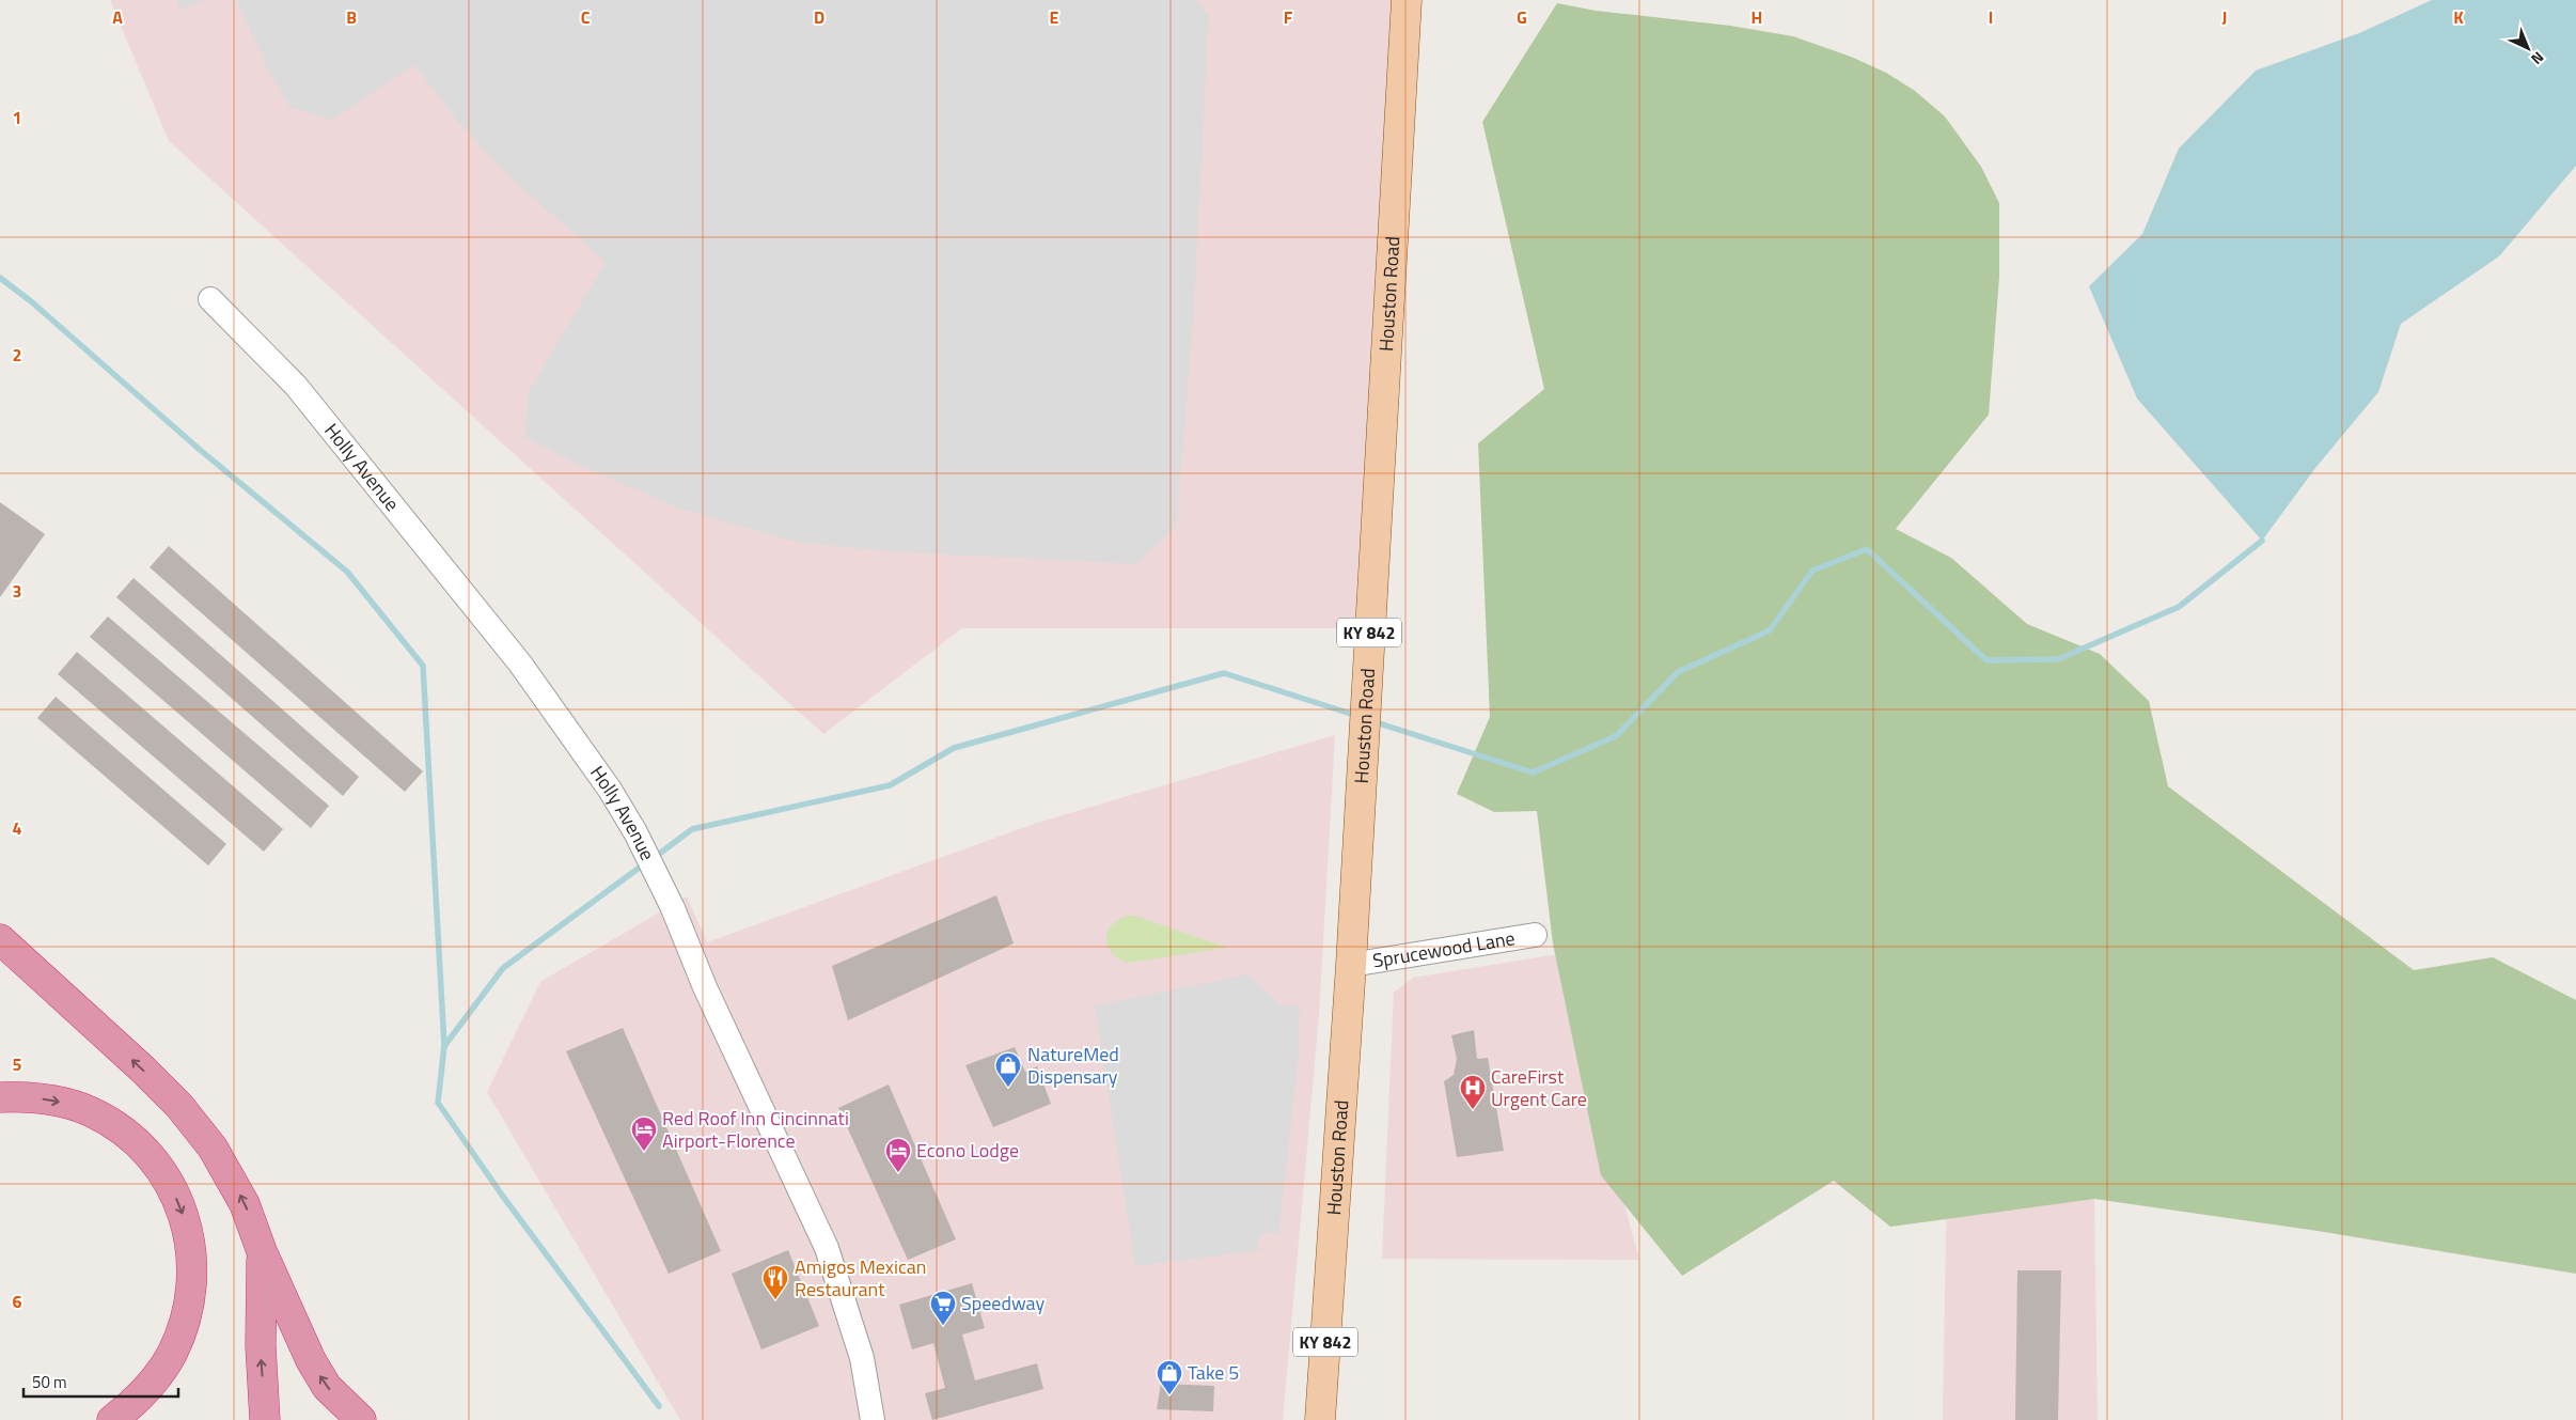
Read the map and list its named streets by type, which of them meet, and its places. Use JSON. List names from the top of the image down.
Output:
{
  "streets": {
    "main road": ["Houston Road", "KY 842"],
    "street": ["Holly Avenue", "Sprucewood Lane"]
  },
  "crossings": [
    ["Houston Road", "Sprucewood Lane"]
  ],
  "places": {
    "shop": ["NatureMed Dispensary", "Take 5"],
    "hospital": ["CareFirst Urgent Care"],
    "hotel": ["Red Roof Inn Cincinnati Airport-Florence", "Econo Lodge"],
    "restaurant": ["Amigos Mexican Restaurant"],
    "supermarket": ["Speedway"]
  },
  "scale_bar": "50 m",
  "north": "bottom right",
  "grid": {
    "columns": [
      "A",
      "B",
      "C",
      "D",
      "E",
      "F",
      "G",
      "H",
      "I",
      "J",
      "K"
    ],
    "rows": [
      "1",
      "2",
      "3",
      "4",
      "5",
      "6"
    ]
  }
}
